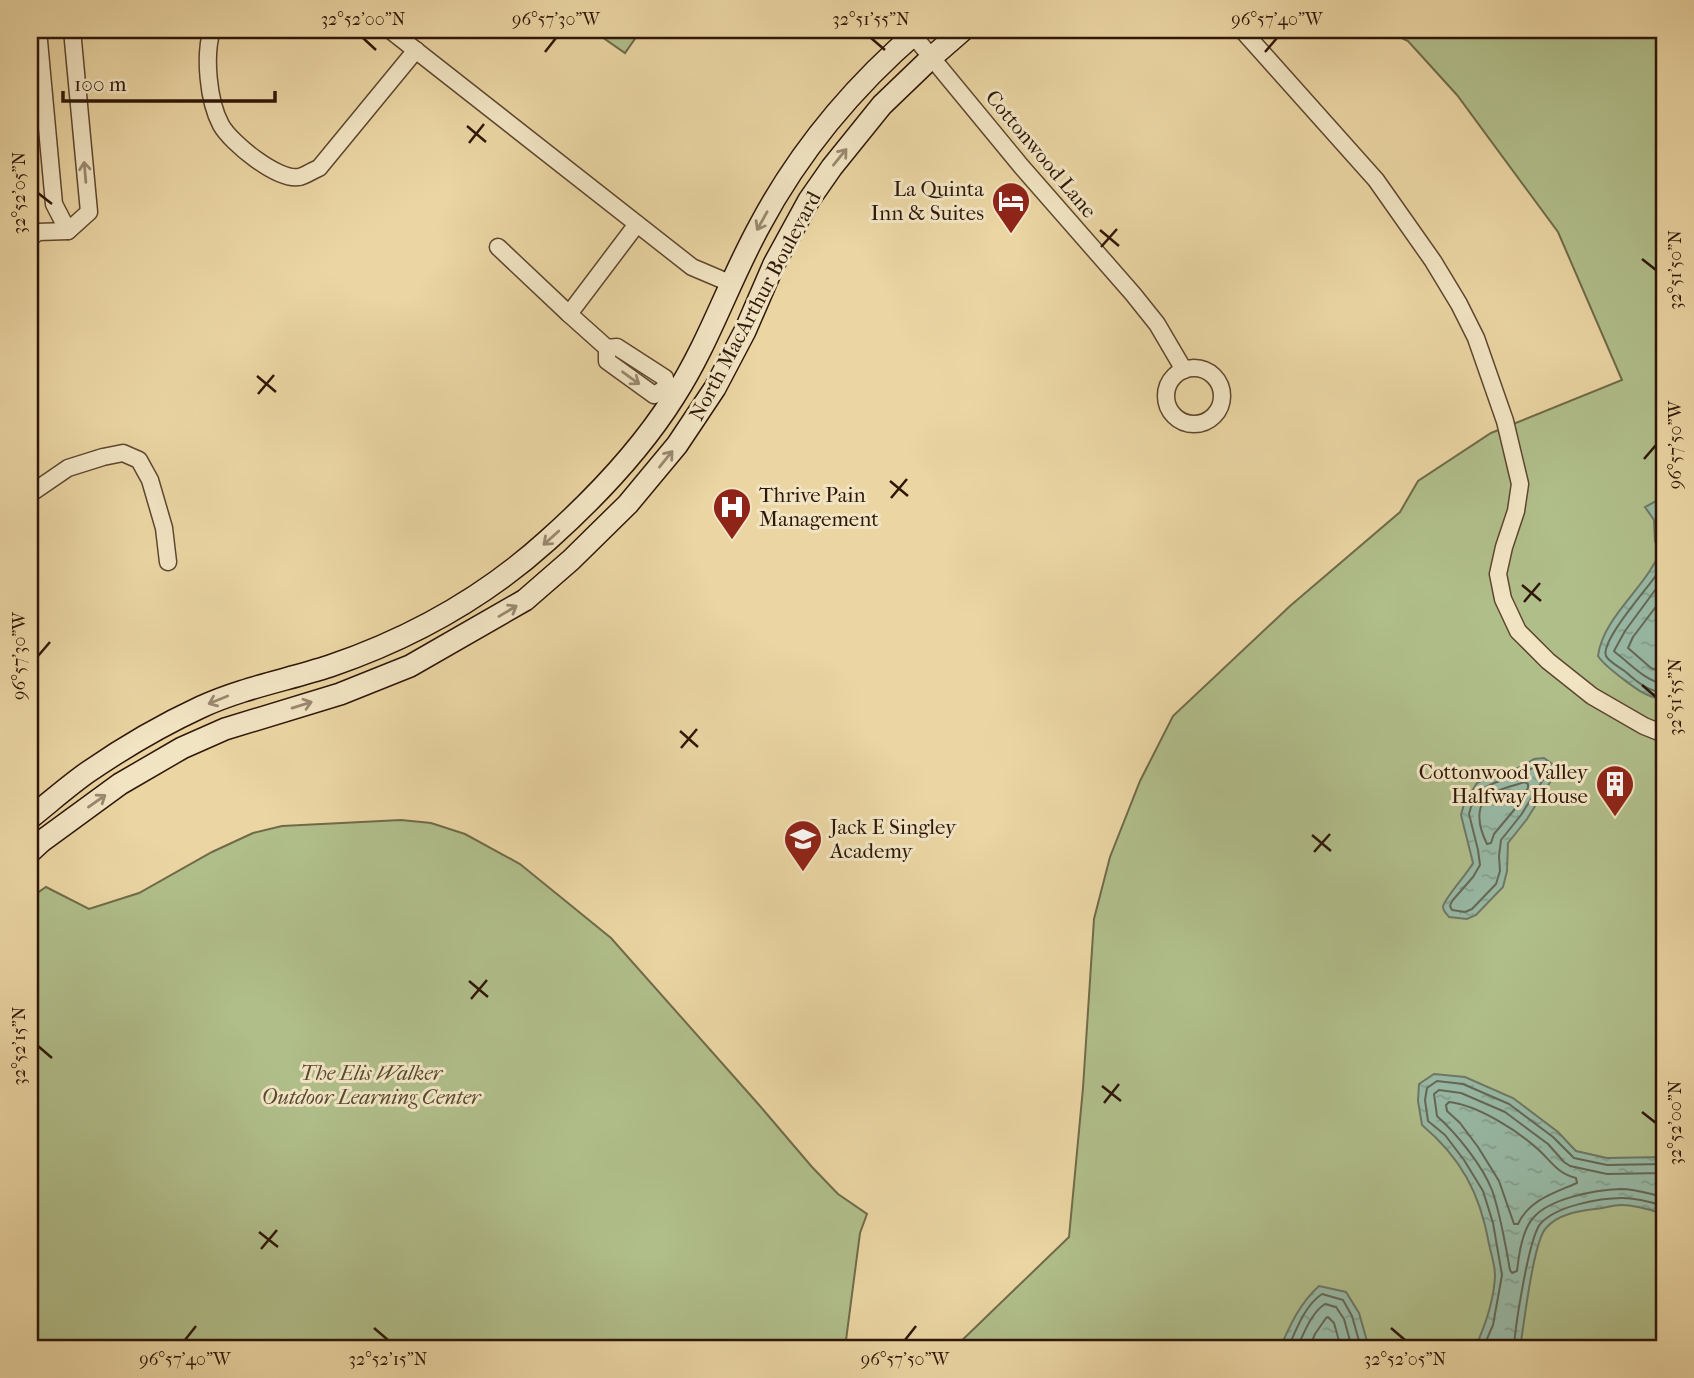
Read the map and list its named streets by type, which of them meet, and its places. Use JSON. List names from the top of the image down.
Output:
{
  "streets": {
    "main road": ["North MacArthur Boulevard"],
    "street": ["Cottonwood Lane"]
  },
  "crossings": [
    ["Cottonwood Lane", "North MacArthur Boulevard"]
  ],
  "parks": ["The Elis Walker Outdoor Learning Center"],
  "places": {
    "hotel": ["La Quinta Inn & Suites"],
    "hospital": ["Thrive Pain Management"],
    "building": ["Cottonwood Valley Halfway House"],
    "school or university": ["Jack E Singley Academy"]
  },
  "scale_bar": "100 m",
  "coordinates": [
    "32°52'00\"N",
    "96°57'30\"W",
    "32°51'55\"N",
    "96°57'40\"W",
    "32°52'05\"N",
    "32°51'50\"N",
    "96°57'50\"W",
    "32°52'15\"N"
  ]
}
